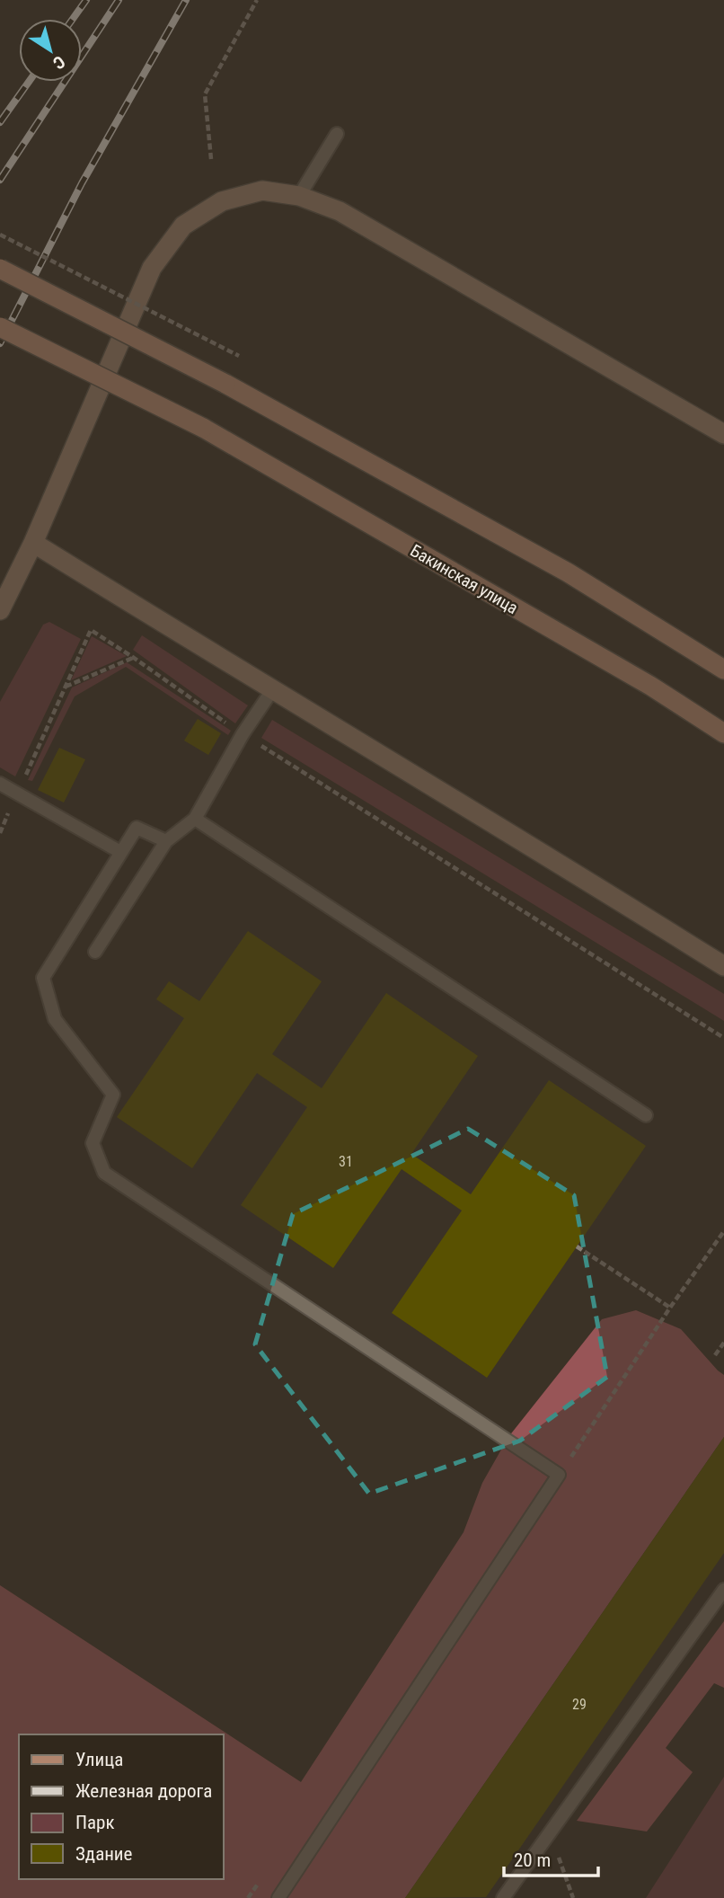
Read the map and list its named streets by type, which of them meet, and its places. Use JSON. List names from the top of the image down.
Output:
{
  "streets": {
    "main road": ["Бакинская улица"]
  },
  "house_numbers": ["31", "29"],
  "legend": [
    "Улица",
    "Железная дорога",
    "Парк",
    "Здание"
  ],
  "scale_bar": "20 m",
  "north": "bottom right"
}
